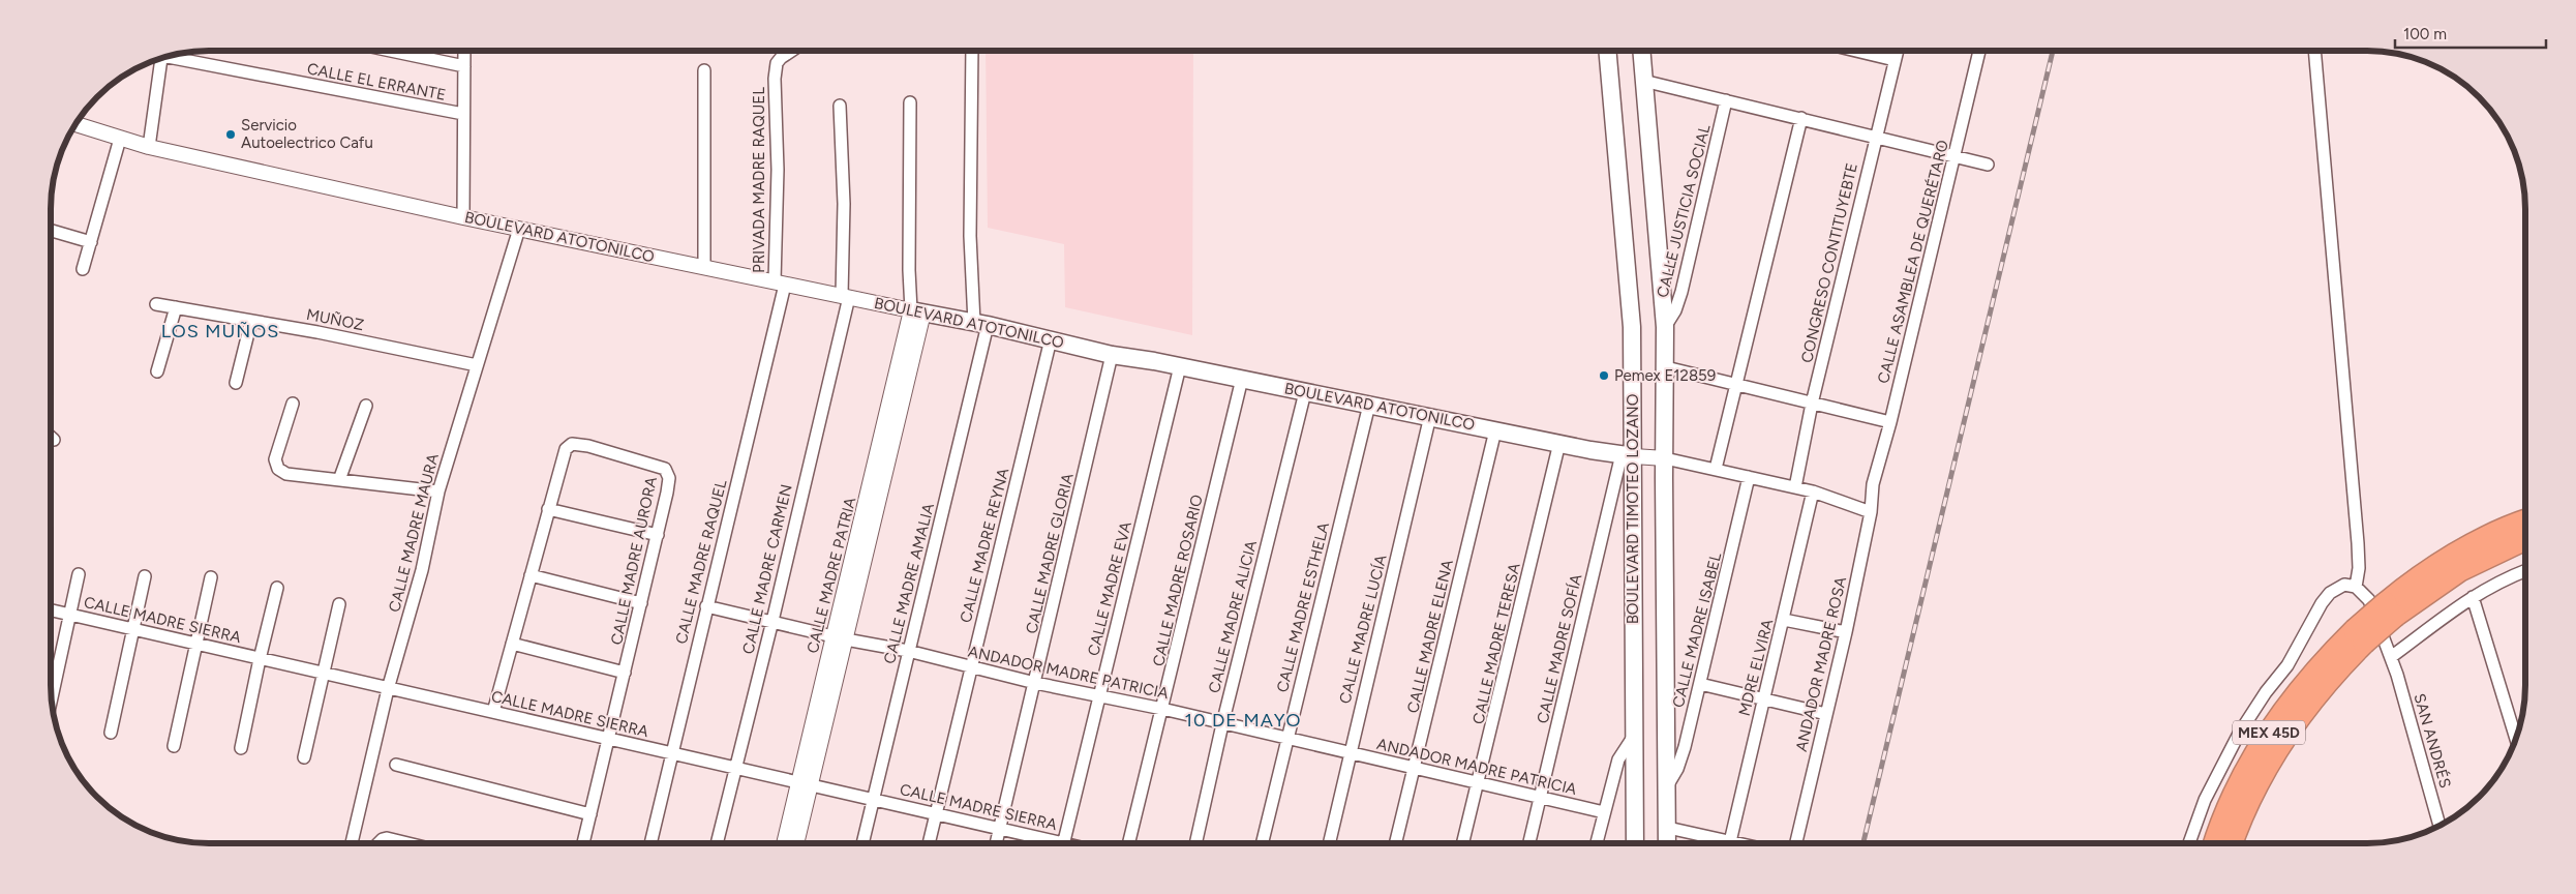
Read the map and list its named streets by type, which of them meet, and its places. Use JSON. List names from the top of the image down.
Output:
{
  "streets": {
    "highway": ["MEX 45D"],
    "main road": ["BOULEVARD ATOTONILCO", "BOULEVARD TIMOTEO LOZANO"],
    "street": [
      "CALLE EL ERRANTE",
      "PRIVADA MADRE RAQUEL",
      "CALLE JUSTICIA SOCIAL",
      "CALLE ASAMBLEA DE QUERÉTARO",
      "CONGRESO CONTITUYEBTE",
      "MUÑOZ",
      "CALLE MADRE MAURA",
      "CALLE MADRE REYNA",
      "CALLE MADRE GLORIA",
      "CALLE MADRE AURORA",
      "CALLE MADRE RAQUEL",
      "CALLE MADRE CARMEN",
      "CALLE MADRE PATRIA",
      "CALLE MADRE ROSARIO",
      "CALLE MADRE AMALIA",
      "CALLE MADRE EVA",
      "CALLE MADRE ESTHELA",
      "CALLE MADRE ALICIA",
      "CALLE MADRE SIERRA",
      "CALLE MADRE LUCÍA",
      "CALLE MADRE ISABEL",
      "CALLE MADRE ELENA",
      "CALLE MADRE TERESA",
      "CALLE MADRE SOFÍA",
      "ANDADOR MADRE ROSA",
      "MDRE ELVIRA",
      "ANDADOR MADRE PATRICIA",
      "SAN ANDRÉS"
    ]
  },
  "crossings": [
    ["PRIVADA MADRE RAQUEL", "BOULEVARD ATOTONILCO"],
    ["PRIVADA MADRE RAQUEL", "CALLE MADRE RAQUEL"],
    ["CALLE JUSTICIA SOCIAL", "BOULEVARD TIMOTEO LOZANO"],
    ["BOULEVARD ATOTONILCO", "CONGRESO CONTITUYEBTE"],
    ["BOULEVARD ATOTONILCO", "BOULEVARD TIMOTEO LOZANO"],
    ["BOULEVARD ATOTONILCO", "CALLE MADRE MAURA"],
    ["BOULEVARD ATOTONILCO", "CALLE MADRE REYNA"],
    ["BOULEVARD ATOTONILCO", "CALLE MADRE GLORIA"],
    ["BOULEVARD ATOTONILCO", "CALLE MADRE RAQUEL"],
    ["BOULEVARD ATOTONILCO", "CALLE MADRE CARMEN"],
    ["BOULEVARD ATOTONILCO", "CALLE MADRE PATRIA"],
    ["BOULEVARD ATOTONILCO", "CALLE MADRE ROSARIO"],
    ["BOULEVARD ATOTONILCO", "CALLE MADRE AMALIA"],
    ["BOULEVARD ATOTONILCO", "CALLE MADRE EVA"],
    ["BOULEVARD ATOTONILCO", "CALLE MADRE ESTHELA"],
    ["BOULEVARD ATOTONILCO", "CALLE MADRE ALICIA"],
    ["BOULEVARD ATOTONILCO", "CALLE MADRE LUCÍA"],
    ["BOULEVARD ATOTONILCO", "CALLE MADRE ISABEL"],
    ["BOULEVARD ATOTONILCO", "CALLE MADRE ELENA"],
    ["BOULEVARD ATOTONILCO", "CALLE MADRE TERESA"],
    ["BOULEVARD ATOTONILCO", "CALLE MADRE SOFÍA"],
    ["BOULEVARD ATOTONILCO", "ANDADOR MADRE ROSA"],
    ["BOULEVARD ATOTONILCO", "MDRE ELVIRA"],
    ["CALLE ASAMBLEA DE QUERÉTARO", "ANDADOR MADRE ROSA"],
    ["MUÑOZ", "CALLE MADRE MAURA"],
    ["BOULEVARD TIMOTEO LOZANO", "CALLE MADRE ISABEL"],
    ["BOULEVARD TIMOTEO LOZANO", "CALLE MADRE SOFÍA"],
    ["CALLE MADRE MAURA", "CALLE MADRE SIERRA"],
    ["CALLE MADRE REYNA", "CALLE MADRE SIERRA"],
    ["CALLE MADRE REYNA", "ANDADOR MADRE PATRICIA"],
    ["CALLE MADRE GLORIA", "CALLE MADRE SIERRA"],
    ["CALLE MADRE GLORIA", "ANDADOR MADRE PATRICIA"],
    ["CALLE MADRE AURORA", "CALLE MADRE SIERRA"],
    ["CALLE MADRE RAQUEL", "CALLE MADRE SIERRA"],
    ["CALLE MADRE RAQUEL", "ANDADOR MADRE PATRICIA"],
    ["CALLE MADRE CARMEN", "CALLE MADRE SIERRA"],
    ["CALLE MADRE CARMEN", "ANDADOR MADRE PATRICIA"],
    ["CALLE MADRE PATRIA", "CALLE MADRE SIERRA"],
    ["CALLE MADRE PATRIA", "ANDADOR MADRE PATRICIA"],
    ["CALLE MADRE ROSARIO", "ANDADOR MADRE PATRICIA"],
    ["CALLE MADRE AMALIA", "CALLE MADRE SIERRA"],
    ["CALLE MADRE AMALIA", "ANDADOR MADRE PATRICIA"],
    ["CALLE MADRE EVA", "ANDADOR MADRE PATRICIA"],
    ["CALLE MADRE ESTHELA", "ANDADOR MADRE PATRICIA"],
    ["CALLE MADRE ALICIA", "ANDADOR MADRE PATRICIA"],
    ["CALLE MADRE LUCÍA", "ANDADOR MADRE PATRICIA"],
    ["CALLE MADRE ELENA", "ANDADOR MADRE PATRICIA"],
    ["CALLE MADRE TERESA", "ANDADOR MADRE PATRICIA"],
    ["CALLE MADRE SOFÍA", "ANDADOR MADRE PATRICIA"]
  ],
  "districts": ["LOS MUÑOS", "10 DE MAYO"],
  "places": ["Servicio Autoelectrico Cafu", "Pemex E12859"],
  "scale_bar": "100 m"
}
